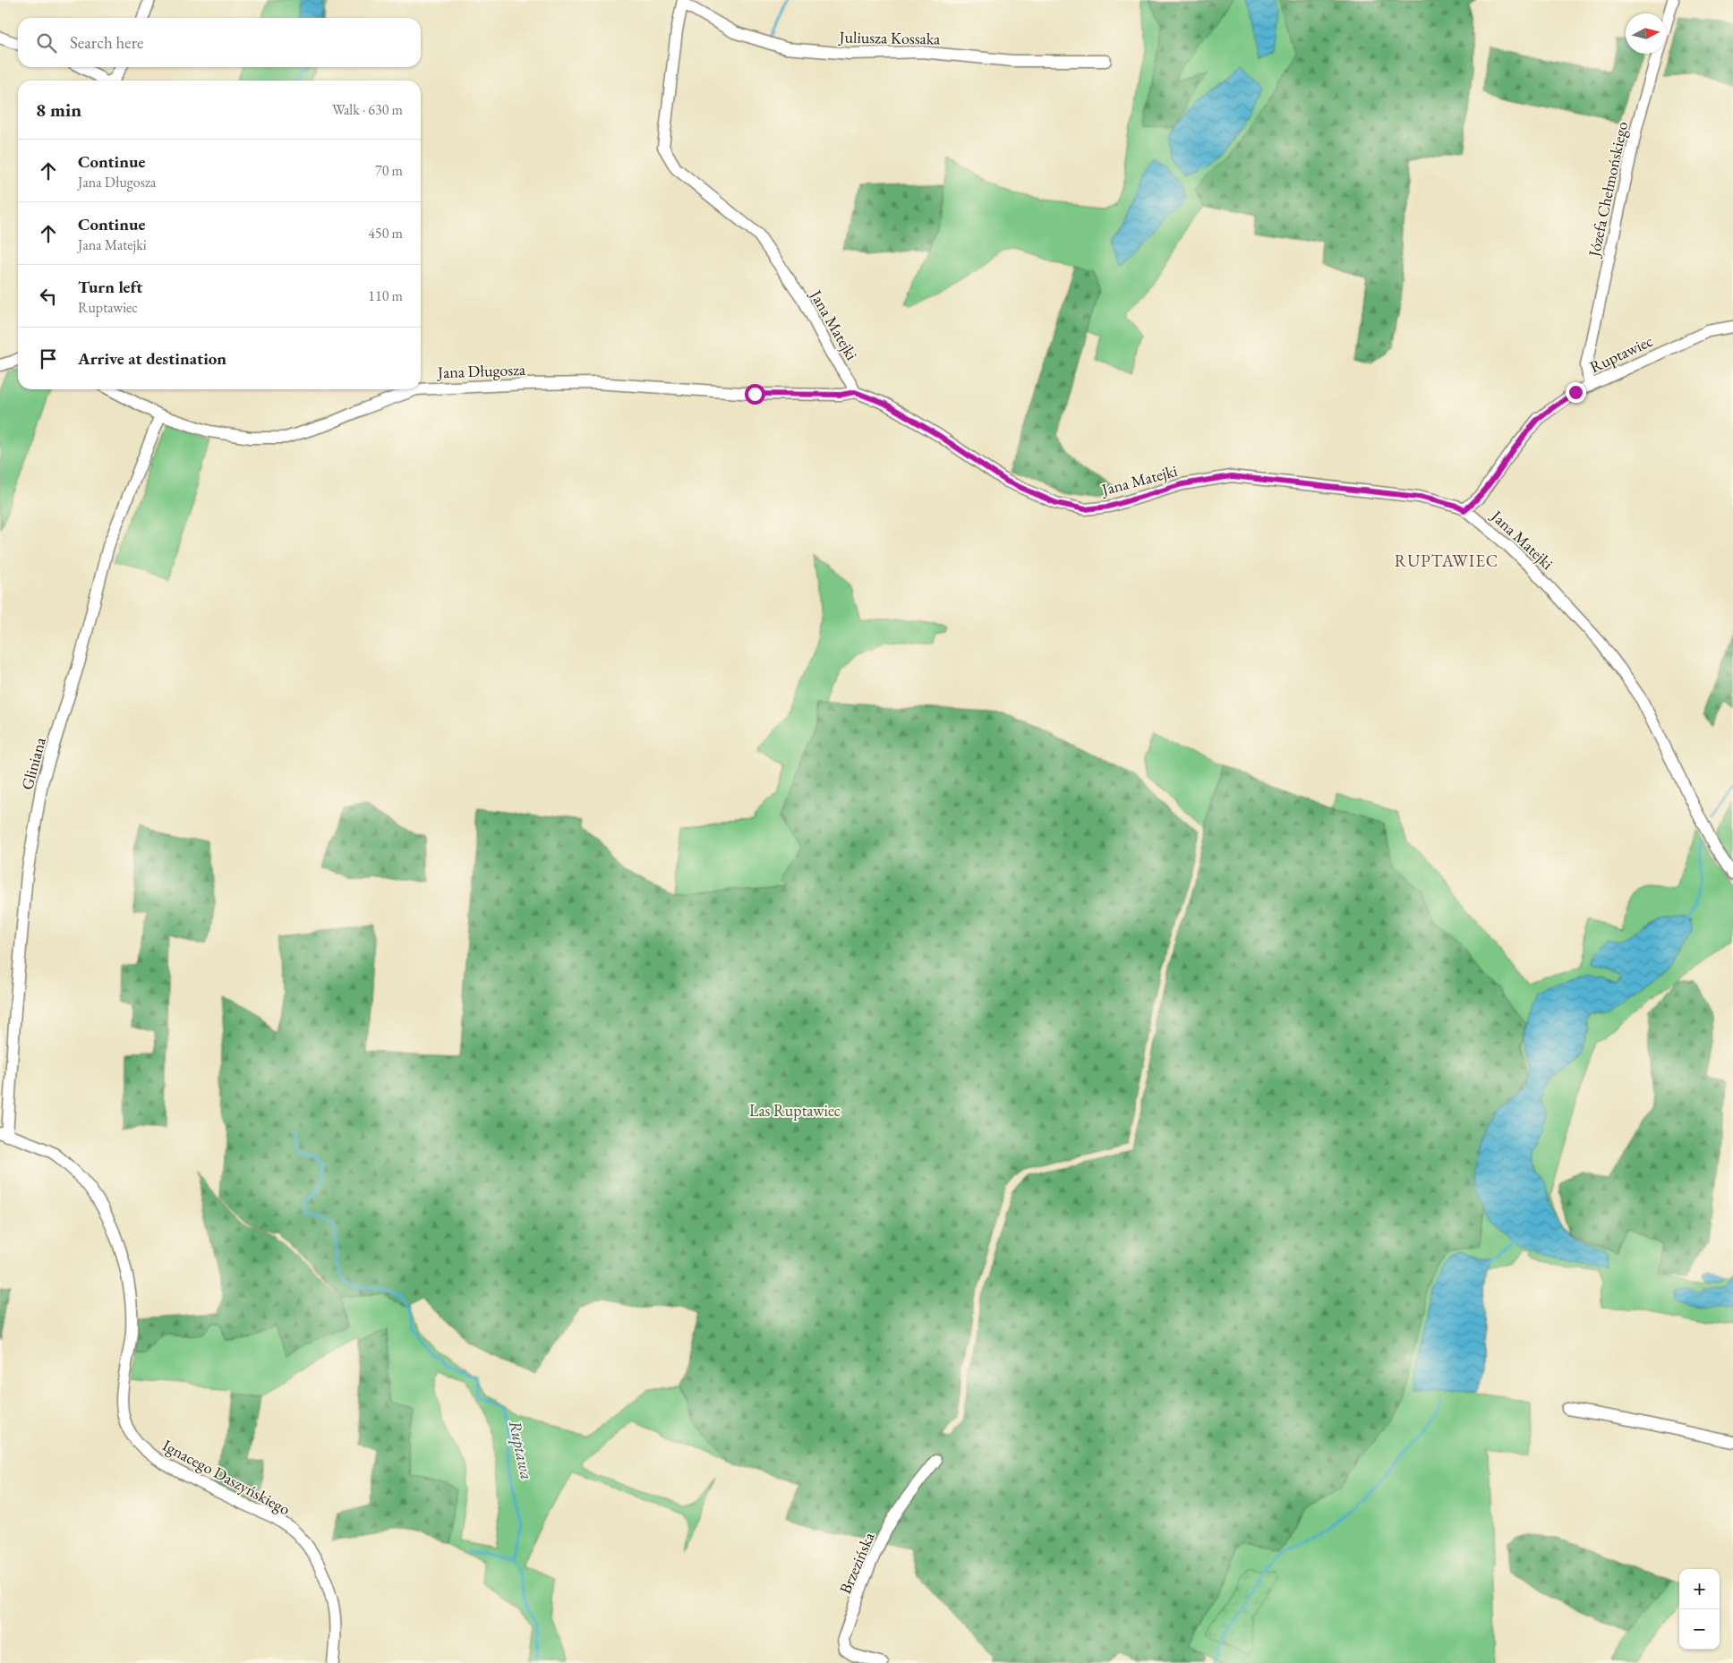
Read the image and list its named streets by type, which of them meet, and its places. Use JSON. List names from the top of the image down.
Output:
{
  "streets": {
    "street": [
      "Juliusza Kossaka",
      "Józefa Chełmońskiego",
      "Jana Matejki",
      "Ruptawiec",
      "Jana Długosza",
      "Gliniana",
      "Ignacego Daszyńskiego",
      "Brzezińska"
    ]
  },
  "crossings": [
    ["Juliusza Kossaka", "Jana Matejki"],
    ["Józefa Chełmońskiego", "Ruptawiec"],
    ["Jana Matejki", "Ruptawiec"],
    ["Jana Matejki", "Jana Długosza"],
    ["Jana Długosza", "Gliniana"],
    ["Gliniana", "Ignacego Daszyńskiego"]
  ],
  "districts": ["RUPTAWIEC"],
  "water": ["Ruptawa"],
  "parks": ["Las Ruptawiec"],
  "north": "right",
  "page": {
    "search": "Search here",
    "heading": ["8 min", "Walk · 630 m"],
    "list": [
      ["Continue", "Jana Długosza", "70 m"],
      ["Continue", "Jana Matejki", "450 m"],
      ["Turn left", "Ruptawiec", "110 m"],
      "Arrive at destination"
    ],
    "map_buttons": ["+", "−"]
  }
}
